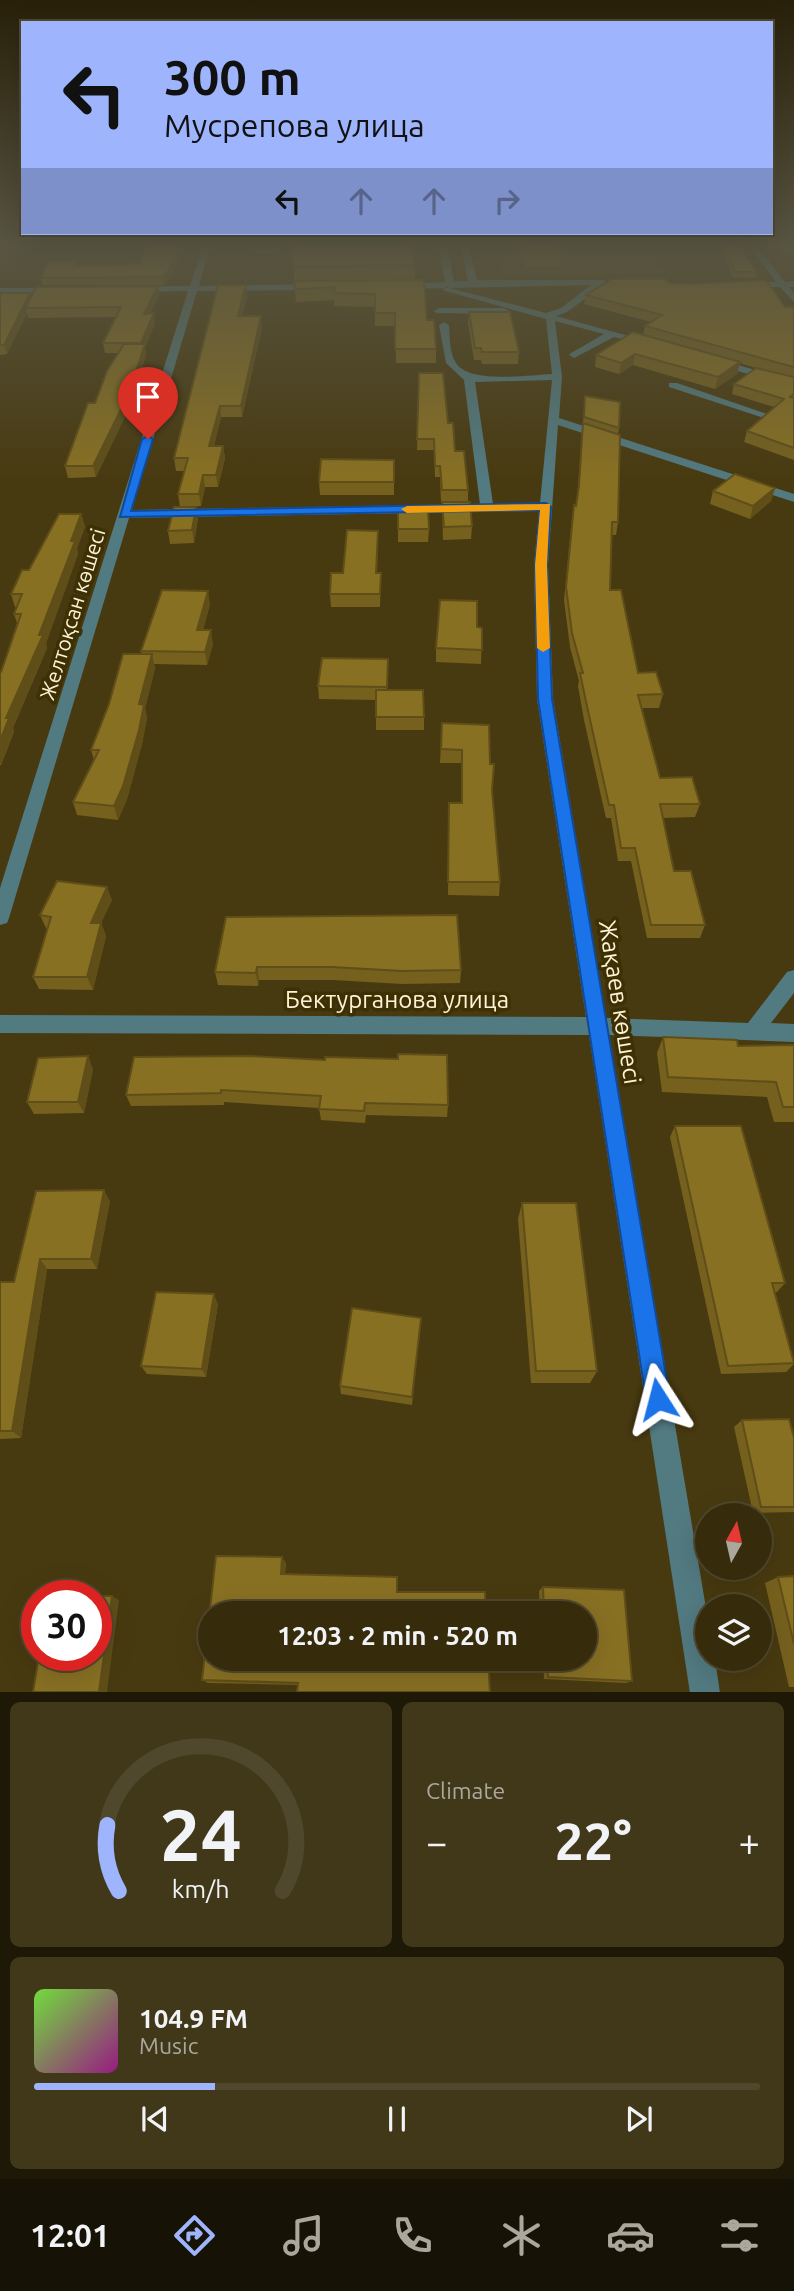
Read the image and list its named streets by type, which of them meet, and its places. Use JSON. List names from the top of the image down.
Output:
{
  "streets": {
    "street": ["Желтоқсан көшесі", "Бектурганова улица", "Жақаев көшесі"]
  },
  "crossings": [
    ["Бектурганова улица", "Жақаев көшесі"]
  ],
  "north": "top",
  "page": {
    "turn": ["300 m", "Мусрепова улица"],
    "limit": "30",
    "trip": "12:03 · 2 min · 520 m",
    "tile": "Climate",
    "heat": ["−", "22°", "+"],
    "song": ["104.9 FM", "Music"],
    "tabs": "12:01",
    "gauge": ["24", "km/h"]
  }
}
